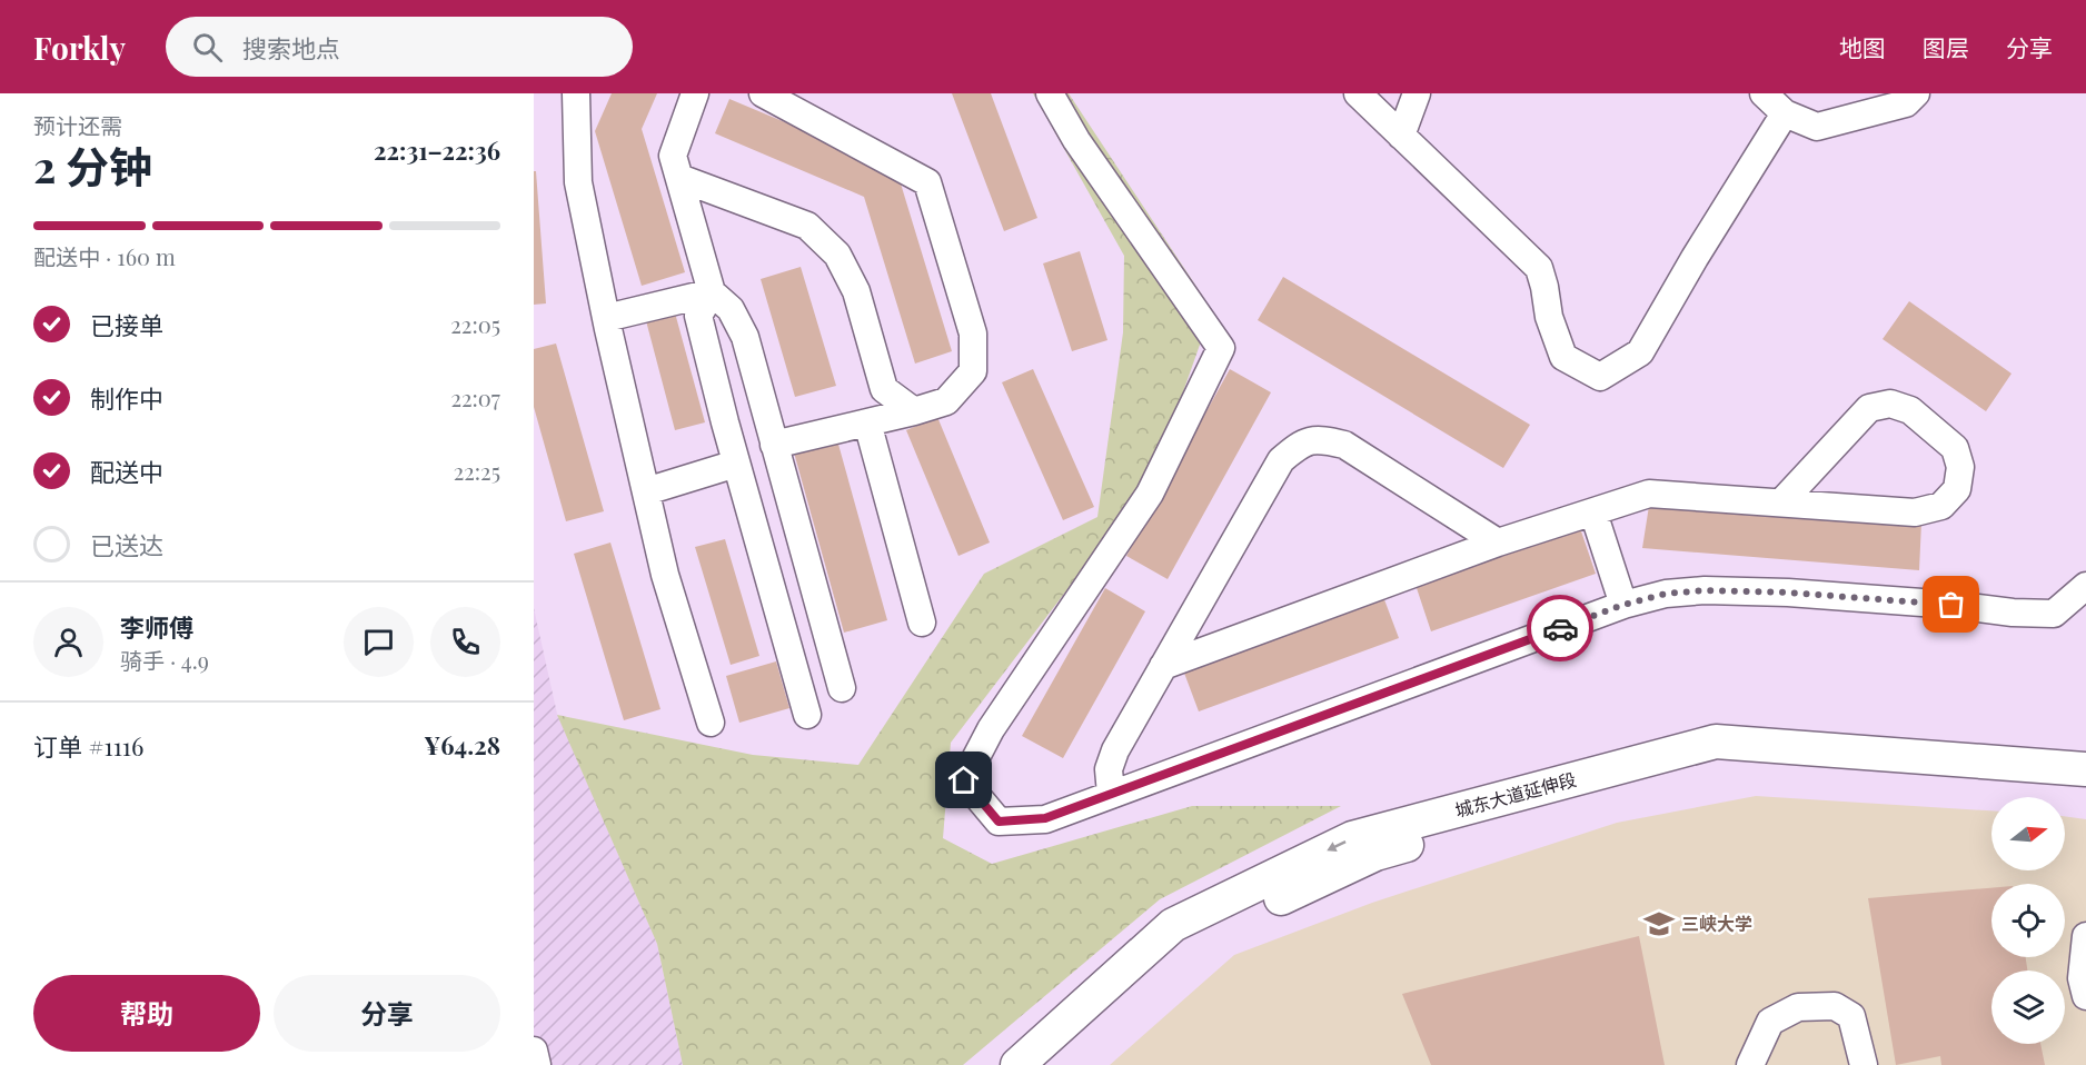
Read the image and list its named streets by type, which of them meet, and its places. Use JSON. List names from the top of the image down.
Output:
{
  "streets": {
    "main road": ["城东大道延伸段"]
  },
  "places": {
    "school or university": ["三峡大学"]
  },
  "north": "right",
  "page": {
    "header": "Forkly",
    "search": "搜索地点",
    "nav": ["地图", "图层", "分享"],
    "heading": ["2 分钟", "预计还需", "22:31–22:36"],
    "panel": [
      "李师傅",
      "骑手 · 4.9",
      "订单 #1116",
      "¥64.28"
    ],
    "bar": "配送中 · 160 m",
    "list": [
      ["已接单", "22:05"],
      ["制作中", "22:07"],
      ["配送中", "22:25"],
      "已送达"
    ],
    "buttons": ["帮助", "分享"]
  }
}
